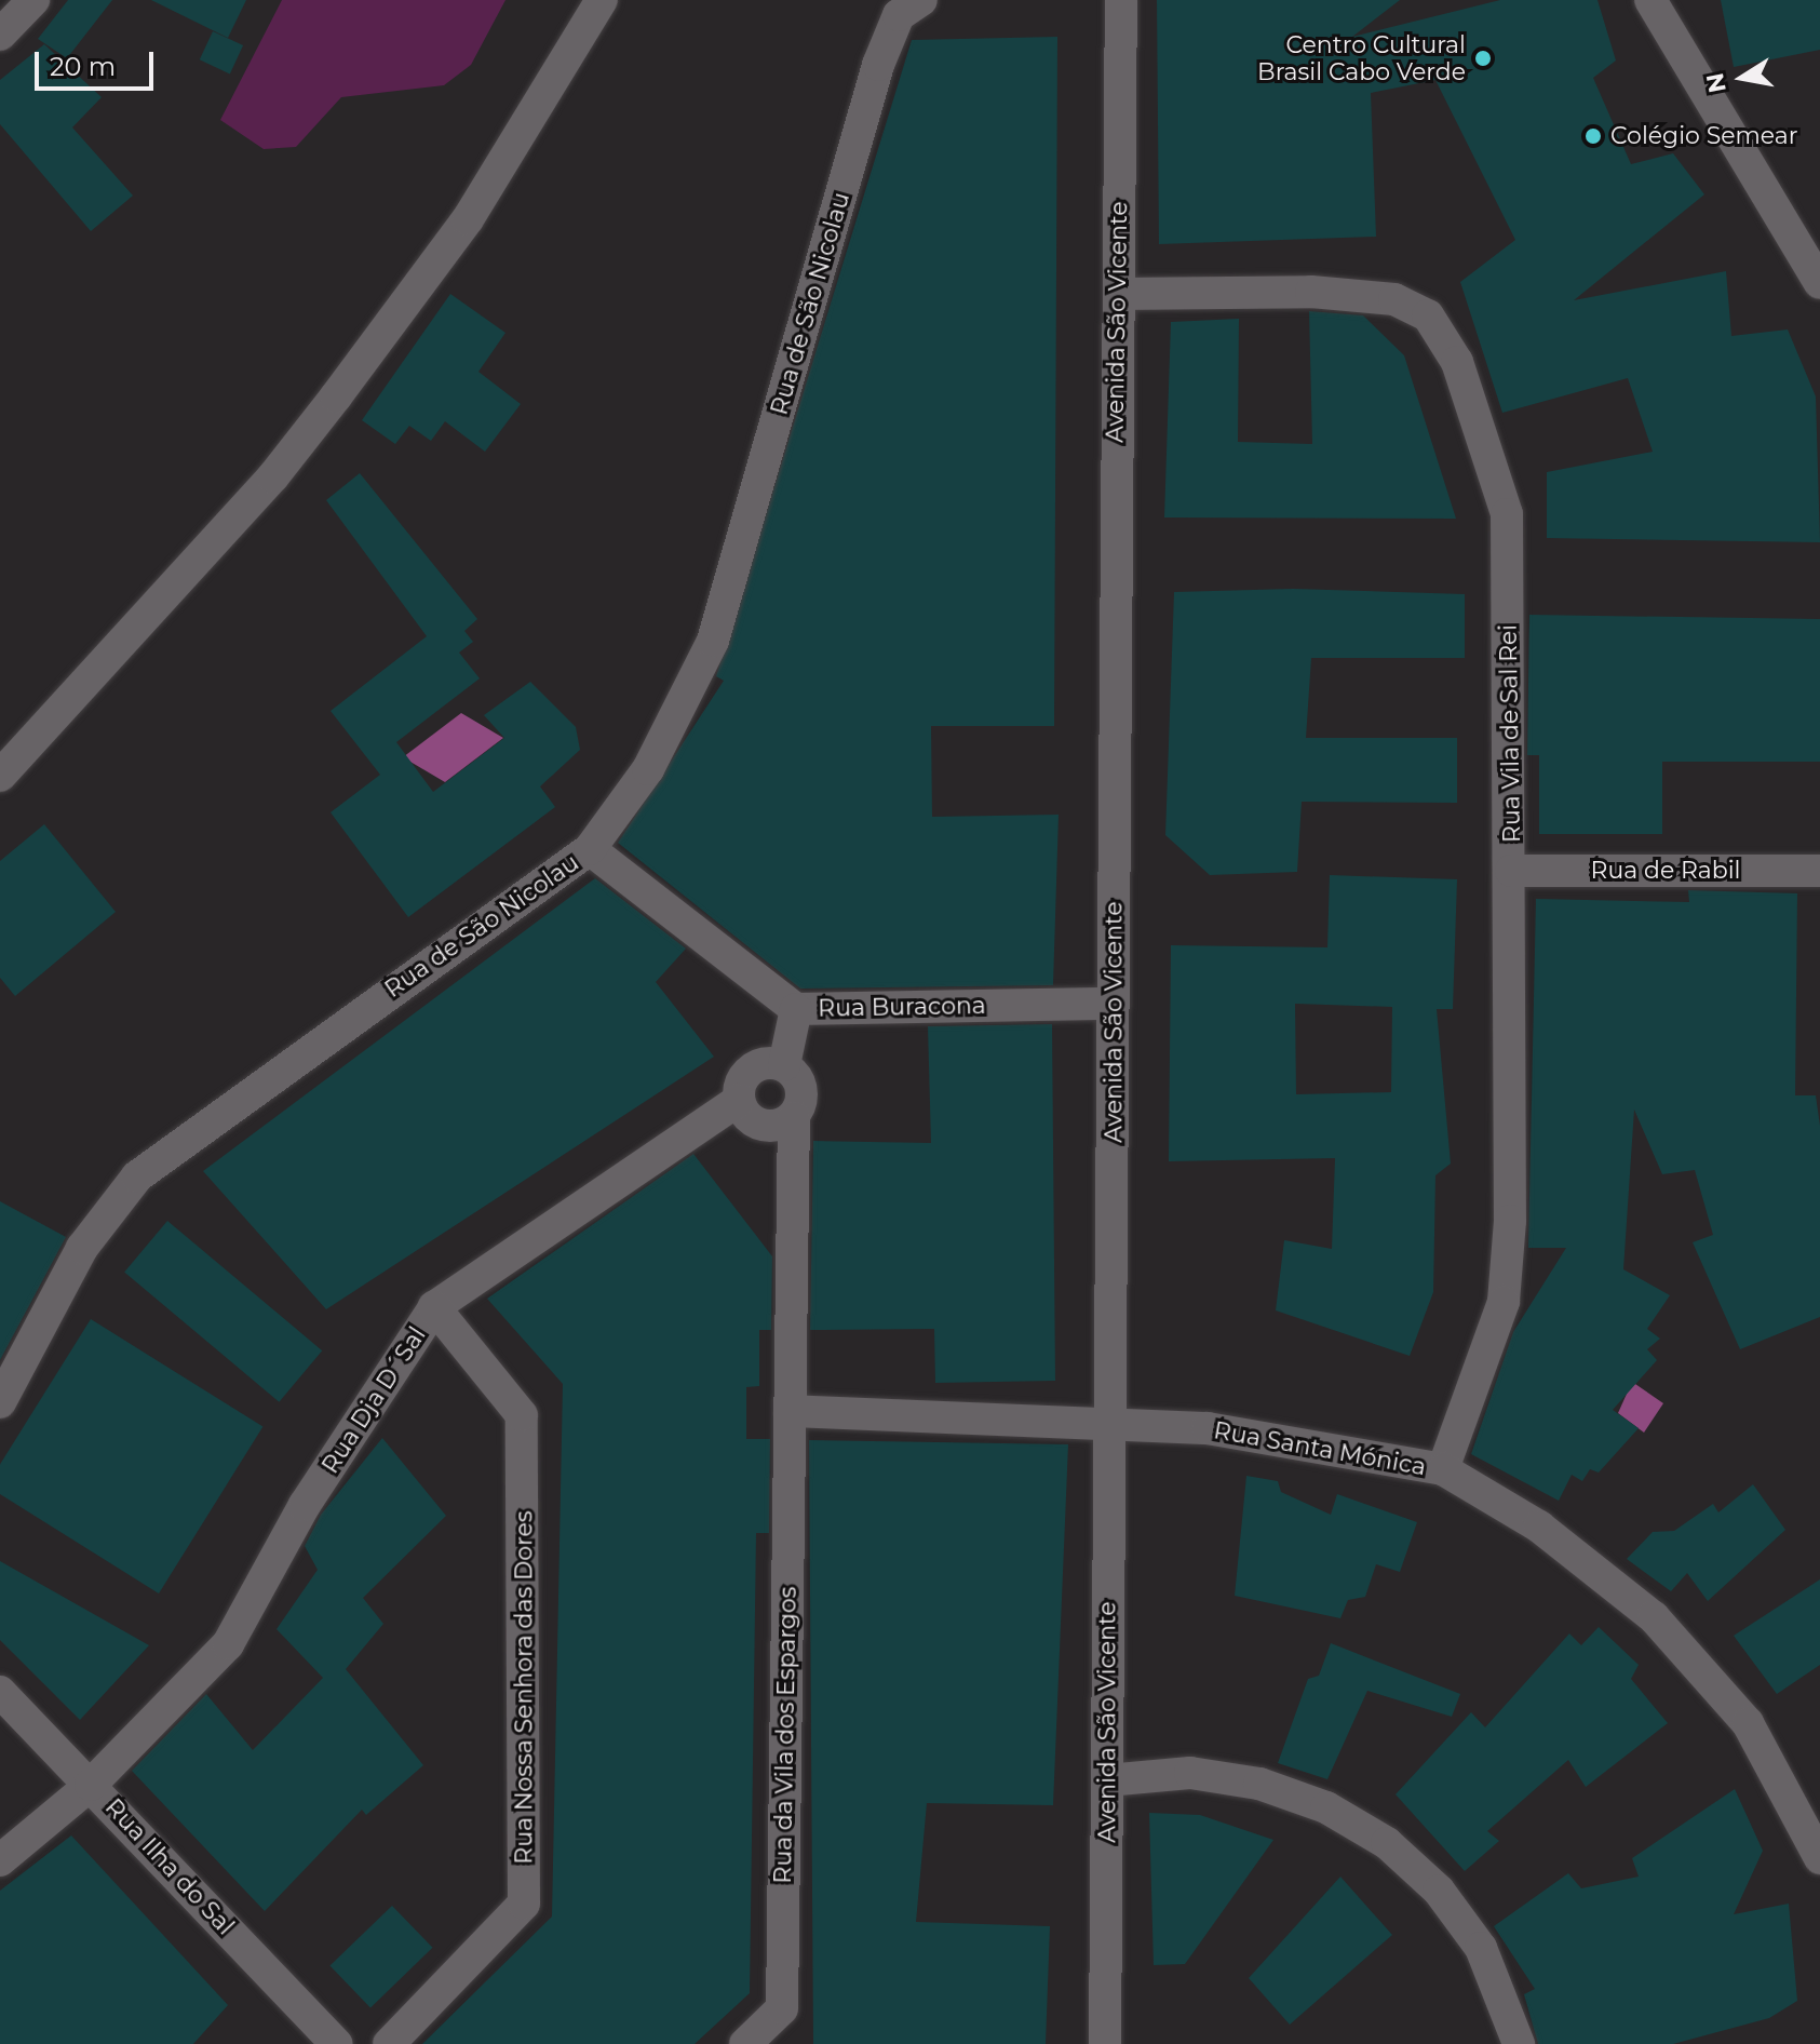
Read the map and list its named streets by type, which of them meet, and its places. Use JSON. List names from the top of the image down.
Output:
{
  "streets": {
    "street": [
      "Rua de São Nicolau",
      "Avenida São Vicente",
      "Rua Vila de Sal Rei",
      "Rua de Rabil",
      "Rua Buracona",
      "Rua Dja D´Sal",
      "Rua Santa Mónica",
      "Rua Nossa Senhora das Dores",
      "Rua da Vila dos Espargos",
      "Rua Ilha do Sal"
    ]
  },
  "crossings": [
    ["Rua de São Nicolau", "Rua Buracona"],
    ["Avenida São Vicente", "Rua Vila de Sal Rei"],
    ["Avenida São Vicente", "Rua Buracona"],
    ["Avenida São Vicente", "Rua Santa Mónica"],
    ["Rua Vila de Sal Rei", "Rua de Rabil"],
    ["Rua Vila de Sal Rei", "Rua Santa Mónica"],
    ["Rua Dja D´Sal", "Rua Nossa Senhora das Dores"],
    ["Rua Dja D´Sal", "Rua da Vila dos Espargos"],
    ["Rua Dja D´Sal", "Rua Ilha do Sal"],
    ["Rua Santa Mónica", "Rua da Vila dos Espargos"]
  ],
  "places": ["Centro Cultural Brasil Cabo Verde", "Colégio Semear"],
  "scale_bar": "20 m",
  "north": "left"
}
